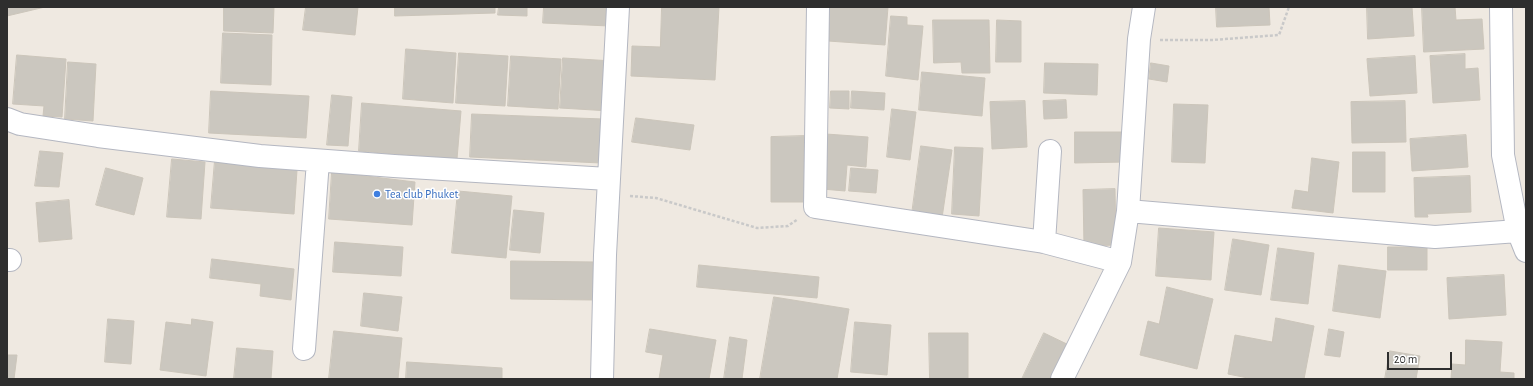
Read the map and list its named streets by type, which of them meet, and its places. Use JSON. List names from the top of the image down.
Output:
{
  "places": ["Tea club Phuket"],
  "scale_bar": "20 m"
}
